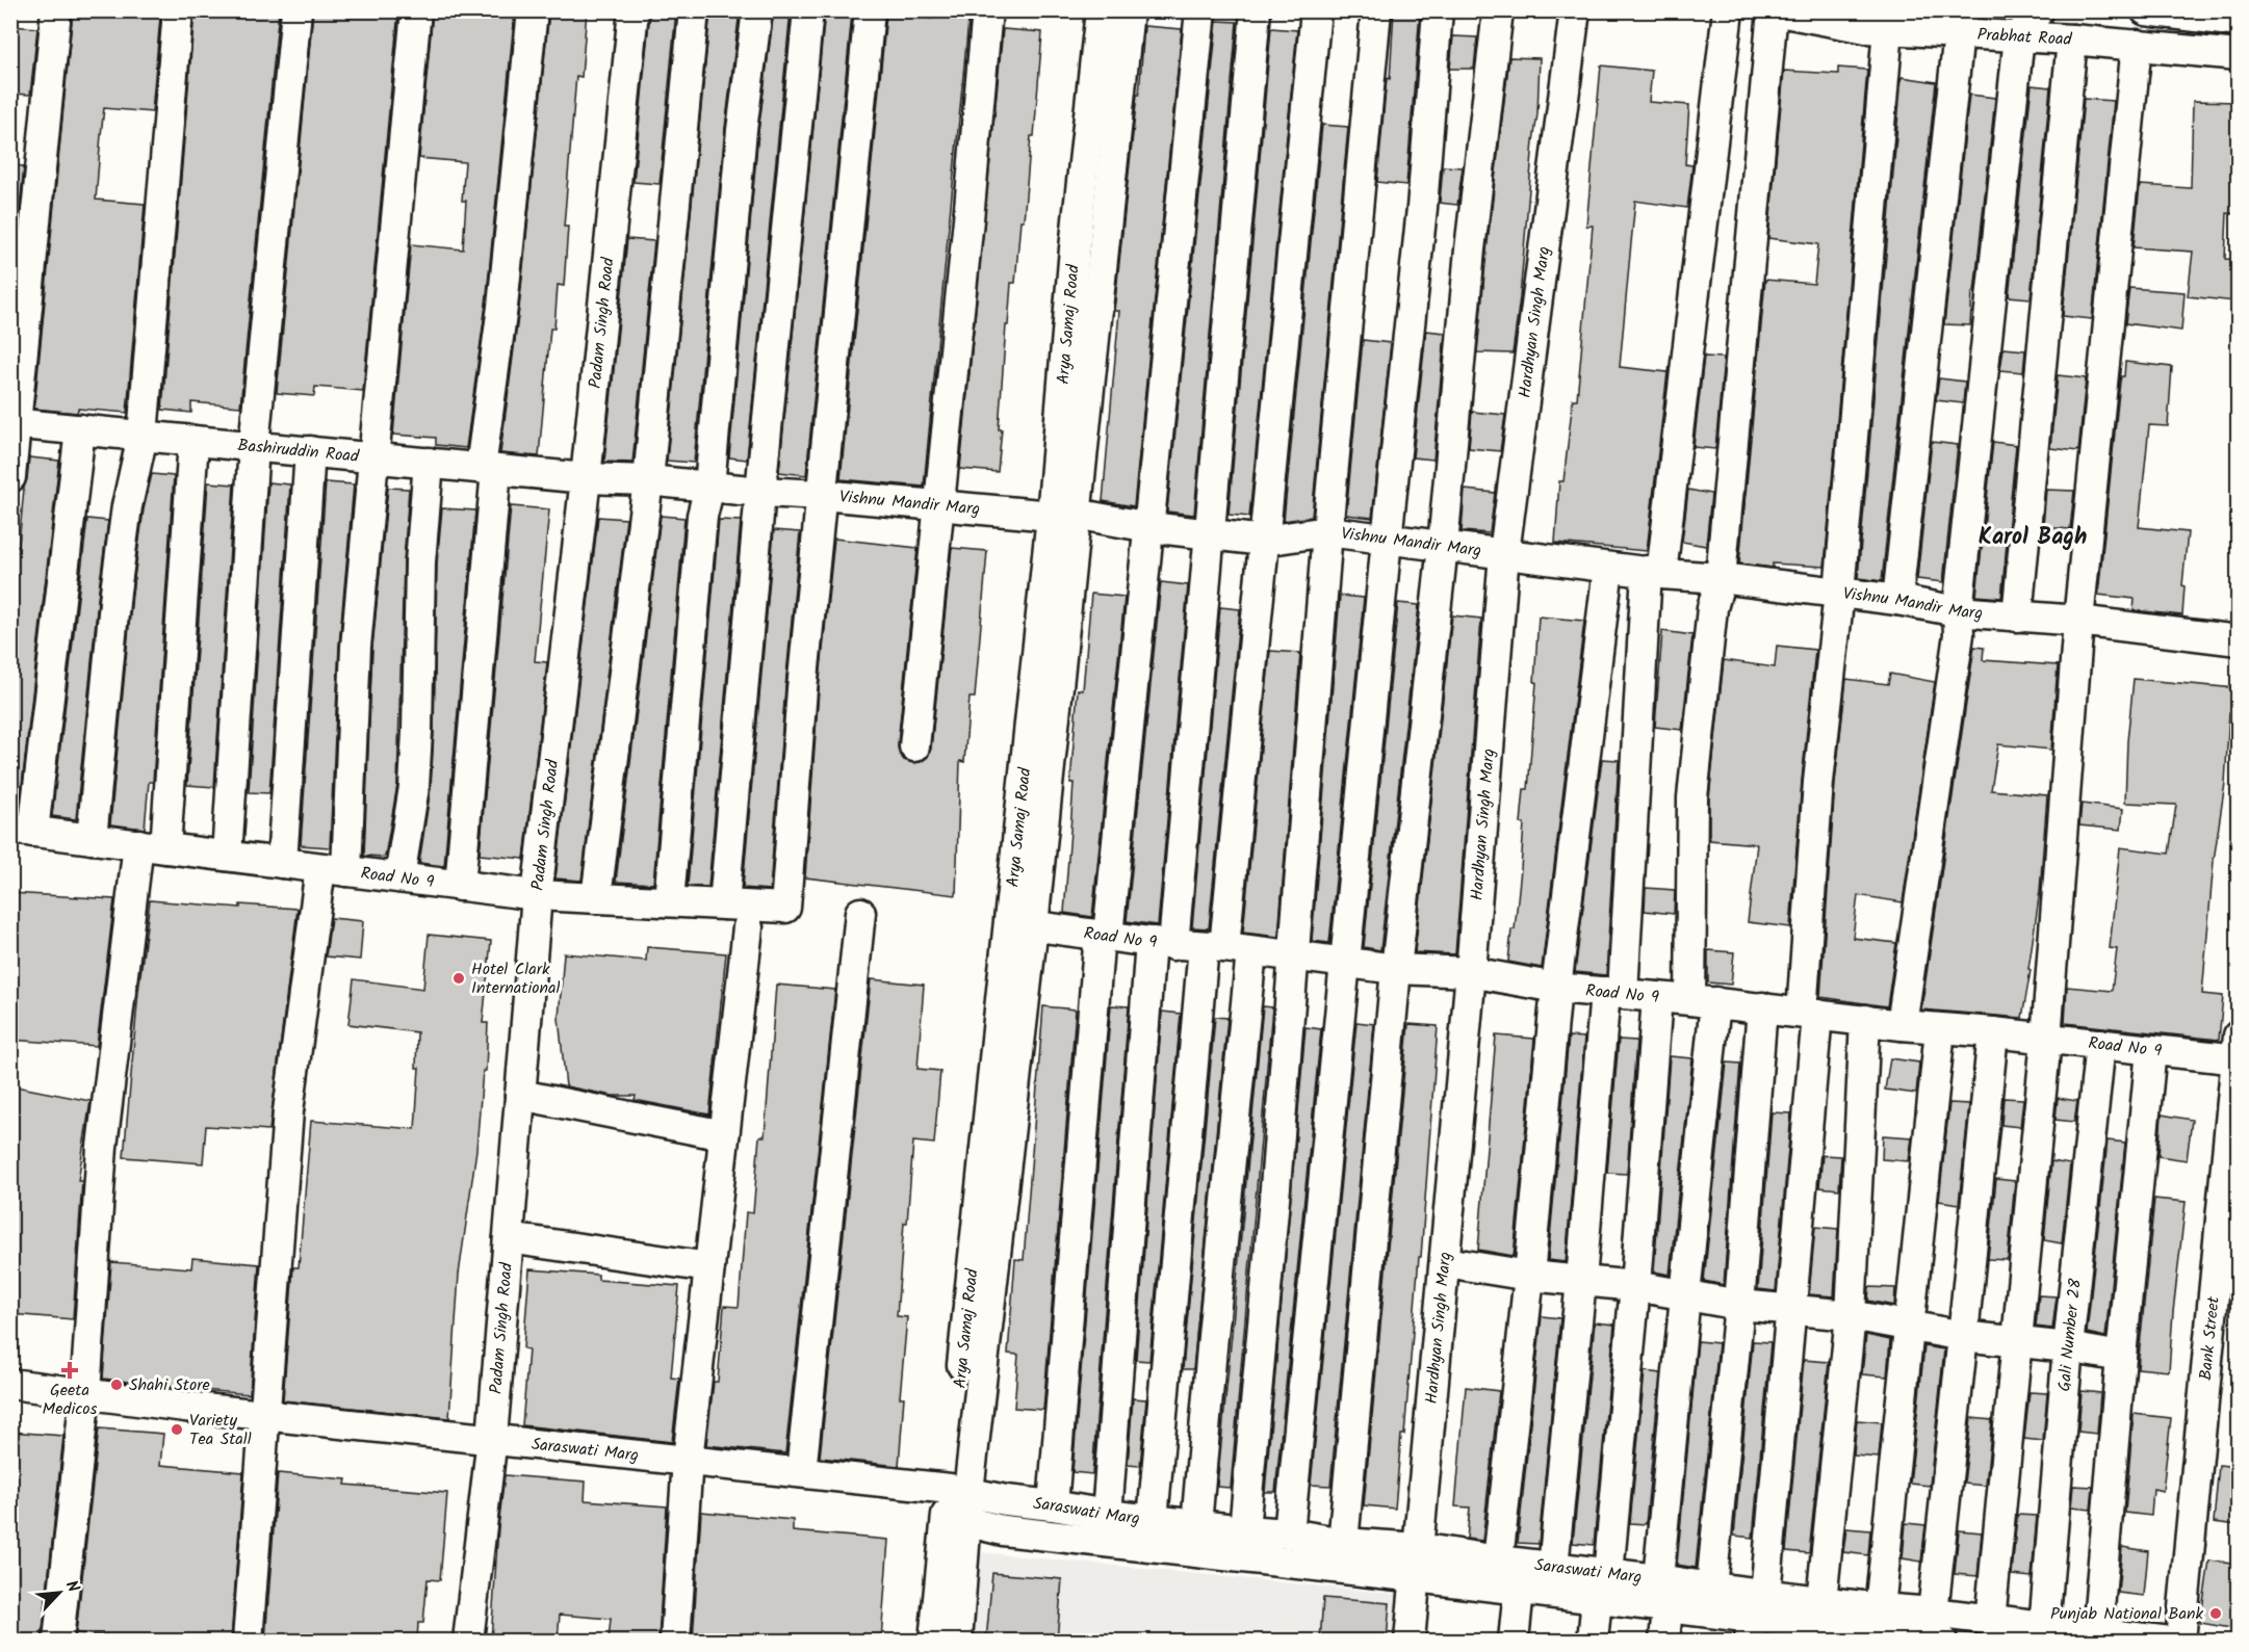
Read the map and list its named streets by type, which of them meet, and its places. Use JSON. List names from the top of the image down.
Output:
{
  "streets": {
    "street": [
      "Prabhat Road",
      "Hardhyan Singh Marg",
      "Padam Singh Road",
      "Arya Samaj Road",
      "Bashiruddin Road",
      "Vishnu Mandir Marg",
      "Road No 9",
      "Gali Number 28",
      "Bank Street",
      "Saraswati Marg"
    ]
  },
  "crossings": [
    ["Hardhyan Singh Marg", "Vishnu Mandir Marg"],
    ["Hardhyan Singh Marg", "Road No 9"],
    ["Hardhyan Singh Marg", "Saraswati Marg"],
    ["Padam Singh Road", "Bashiruddin Road"],
    ["Padam Singh Road", "Vishnu Mandir Marg"],
    ["Padam Singh Road", "Road No 9"],
    ["Padam Singh Road", "Saraswati Marg"],
    ["Arya Samaj Road", "Vishnu Mandir Marg"],
    ["Arya Samaj Road", "Road No 9"],
    ["Arya Samaj Road", "Saraswati Marg"],
    ["Bashiruddin Road", "Vishnu Mandir Marg"],
    ["Vishnu Mandir Marg", "Road No 9"],
    ["Road No 9", "Gali Number 28"],
    ["Road No 9", "Bank Street"],
    ["Gali Number 28", "Saraswati Marg"]
  ],
  "districts": ["Karol Bagh"],
  "places": {
    "other": [
      "Hotel Clark International",
      "Shahi Store",
      "Variety Tea Stall",
      "Punjab National Bank"
    ],
    "health": ["Geeta Medicos"]
  },
  "north": "top right"
}
